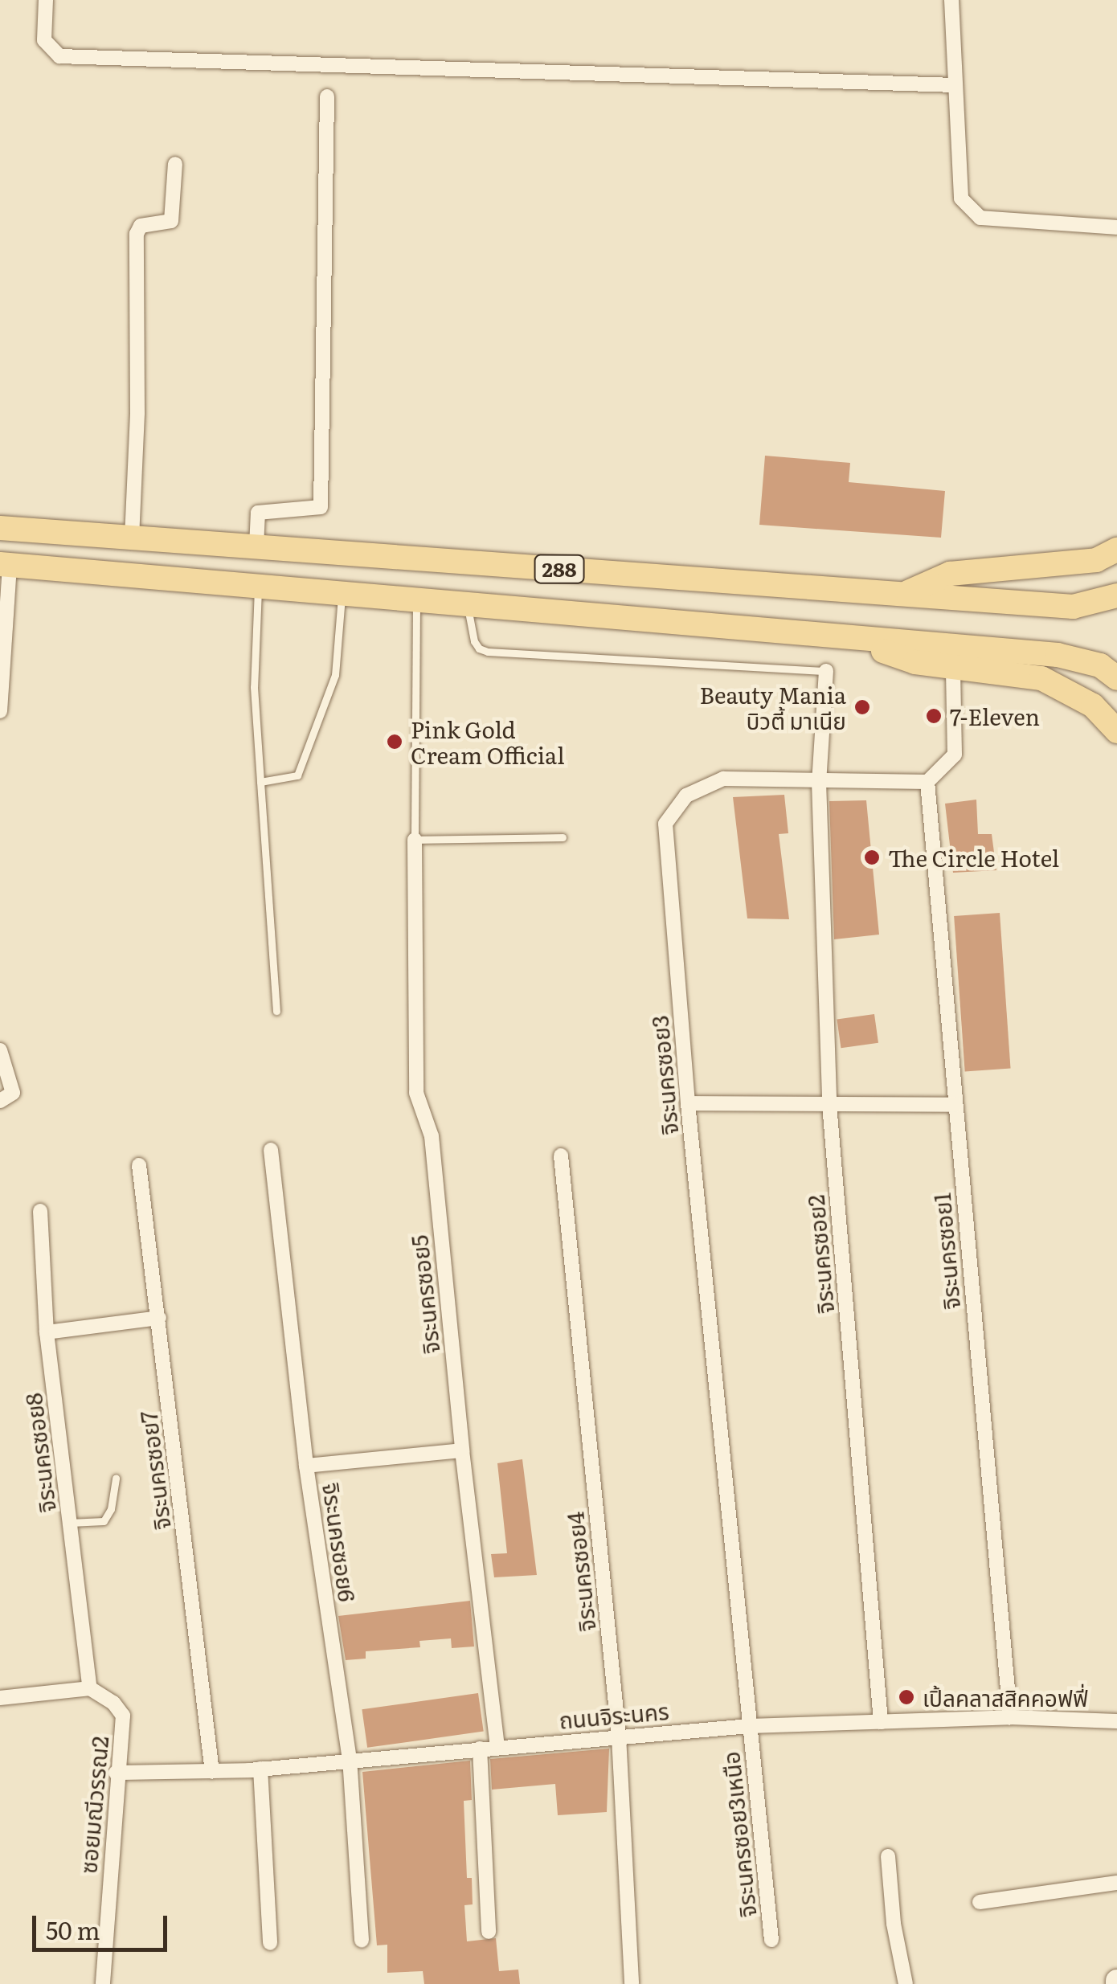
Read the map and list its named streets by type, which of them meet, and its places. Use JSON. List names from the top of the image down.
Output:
{
  "streets": {
    "main road": ["288"],
    "street": [
      "จิระนครซอย3",
      "จิระนครซอย1",
      "จิระนครซอย2",
      "จิระนครซอย5",
      "จิระนครซอย8",
      "จิระนครซอย7",
      "จิระนครซอย6",
      "จิระนครซอย4",
      "ถนนจิระนคร",
      "ซอยมณีวรรณ2",
      "จิระนครซอย3เหนือ"
    ]
  },
  "crossings": [
    ["จิระนครซอย3", "จิระนครซอย1"],
    ["จิระนครซอย3", "จิระนครซอย2"],
    ["จิระนครซอย3", "ถนนจิระนคร"],
    ["จิระนครซอย3", "จิระนครซอย3เหนือ"],
    ["จิระนครซอย1", "ถนนจิระนคร"],
    ["จิระนครซอย2", "ถนนจิระนคร"],
    ["จิระนครซอย5", "ถนนจิระนคร"],
    ["จิระนครซอย8", "ซอยมณีวรรณ2"],
    ["จิระนครซอย7", "ถนนจิระนคร"],
    ["จิระนครซอย6", "ถนนจิระนคร"],
    ["จิระนครซอย4", "ถนนจิระนคร"],
    ["ถนนจิระนคร", "ซอยมณีวรรณ2"],
    ["ถนนจิระนคร", "จิระนครซอย3เหนือ"]
  ],
  "places": [
    "Beauty Mania บิวตี้ มาเนีย",
    "7-Eleven",
    "Pink Gold Cream Official",
    "The Circle Hotel",
    "เปิ้ลคลาสสิคคอฟฟี่"
  ],
  "scale_bar": "50 m"
}
